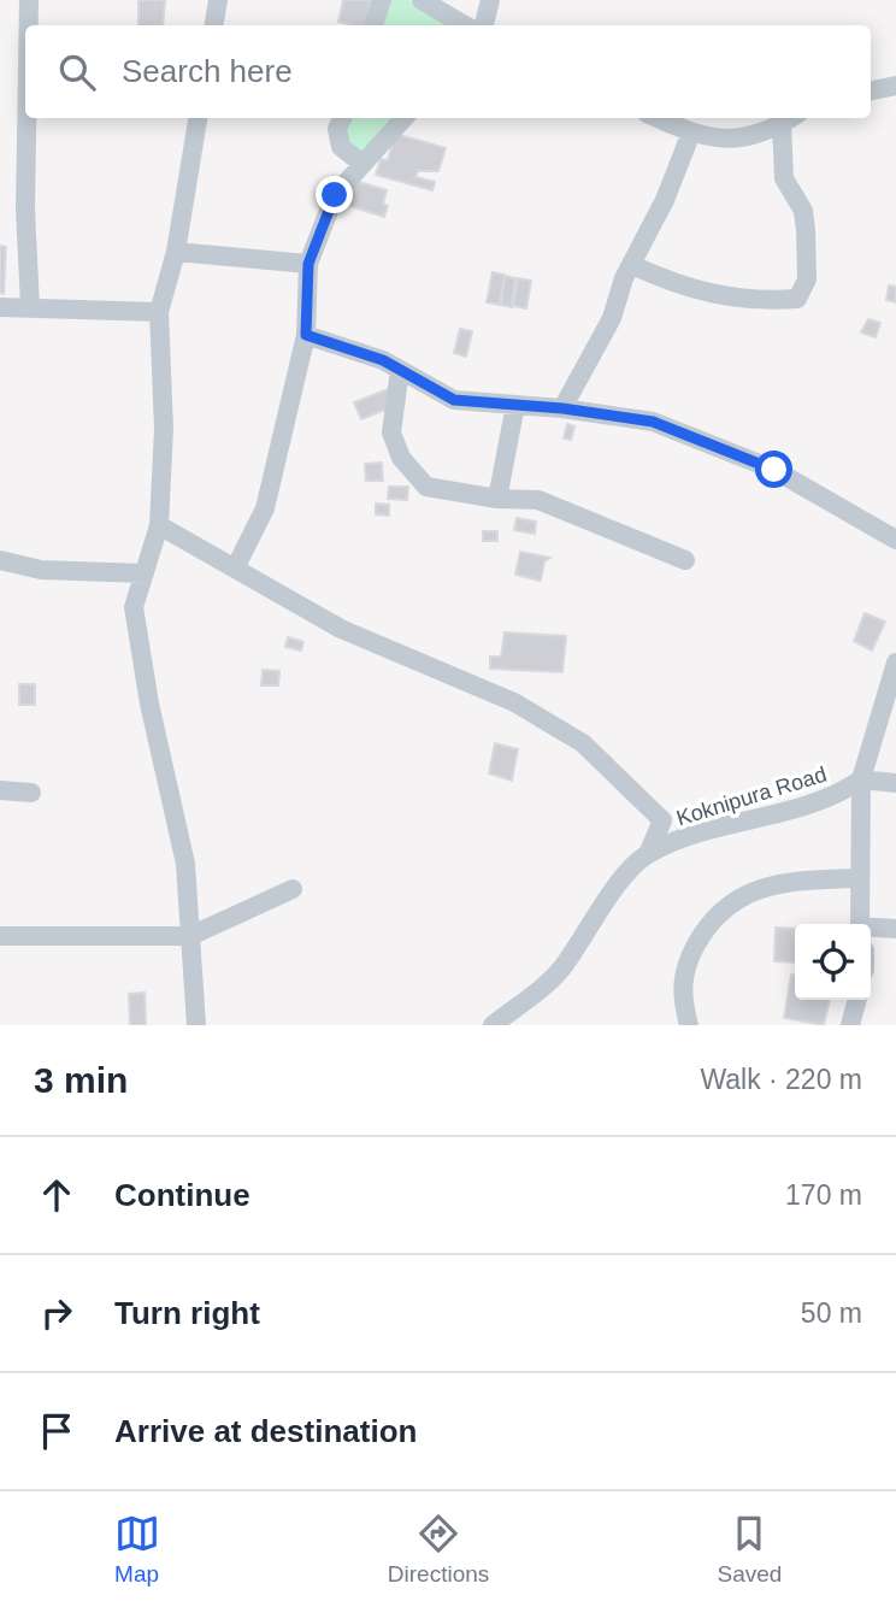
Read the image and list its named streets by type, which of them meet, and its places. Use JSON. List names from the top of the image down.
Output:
{
  "streets": {
    "street": ["Koknipura Road"]
  },
  "page": {
    "search": "Search here",
    "heading": ["3 min", "Walk · 220 m"],
    "list": [
      ["Continue", "170 m"],
      ["Turn right", "50 m"],
      "Arrive at destination"
    ],
    "nav": ["Map", "Directions", "Saved"]
  }
}
